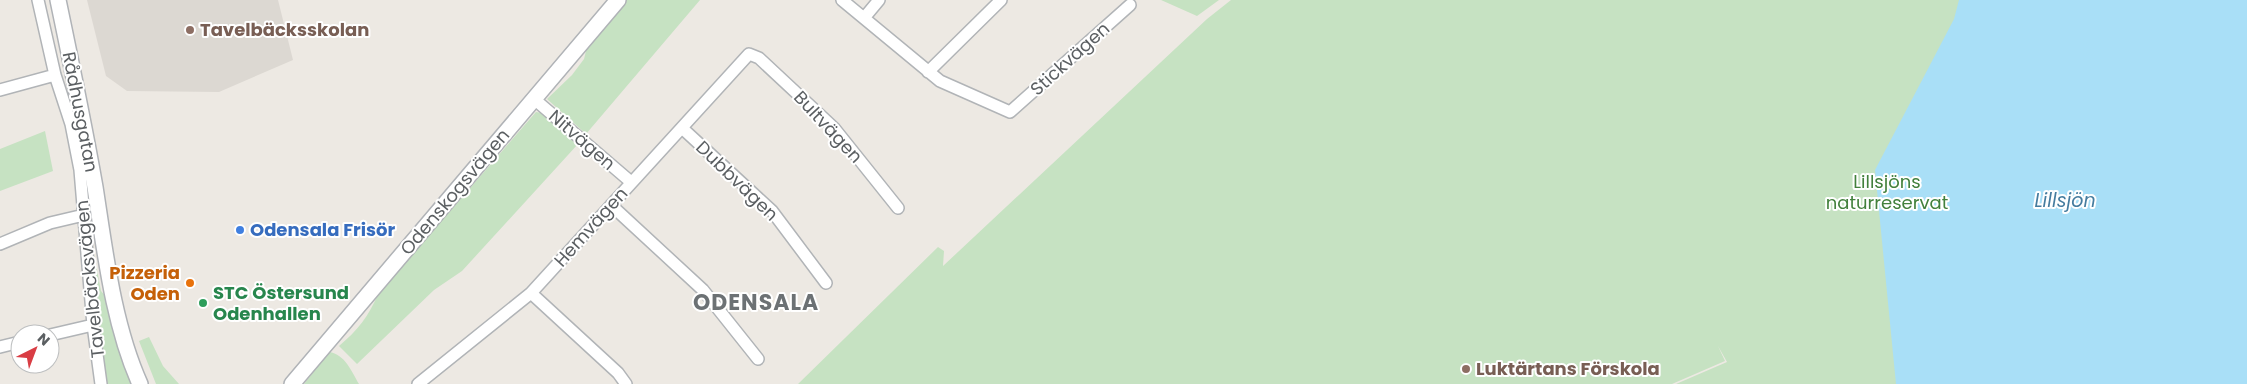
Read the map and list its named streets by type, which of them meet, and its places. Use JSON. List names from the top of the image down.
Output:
{
  "streets": {
    "main road": ["Rådhusgatan", "Odenskogsvägen"],
    "street": [
      "Stickvägen",
      "Bultvägen",
      "Nitvägen",
      "Dubbvägen",
      "Hemvägen",
      "Tavelbäcksvägen"
    ]
  },
  "crossings": [
    ["Bultvägen", "Hemvägen"],
    ["Nitvägen", "Odenskogsvägen"],
    ["Nitvägen", "Hemvägen"],
    ["Dubbvägen", "Hemvägen"]
  ],
  "districts": ["ODENSALA"],
  "water": ["Lillsjön"],
  "parks": ["Lillsjöns naturreservat"],
  "places": [
    "Tavelbäcksskolan",
    "Odensala Frisör",
    "Pizzeria Oden",
    "STC Östersund Odenhallen",
    "Luktärtans Förskola"
  ],
  "north": "top right"
}
